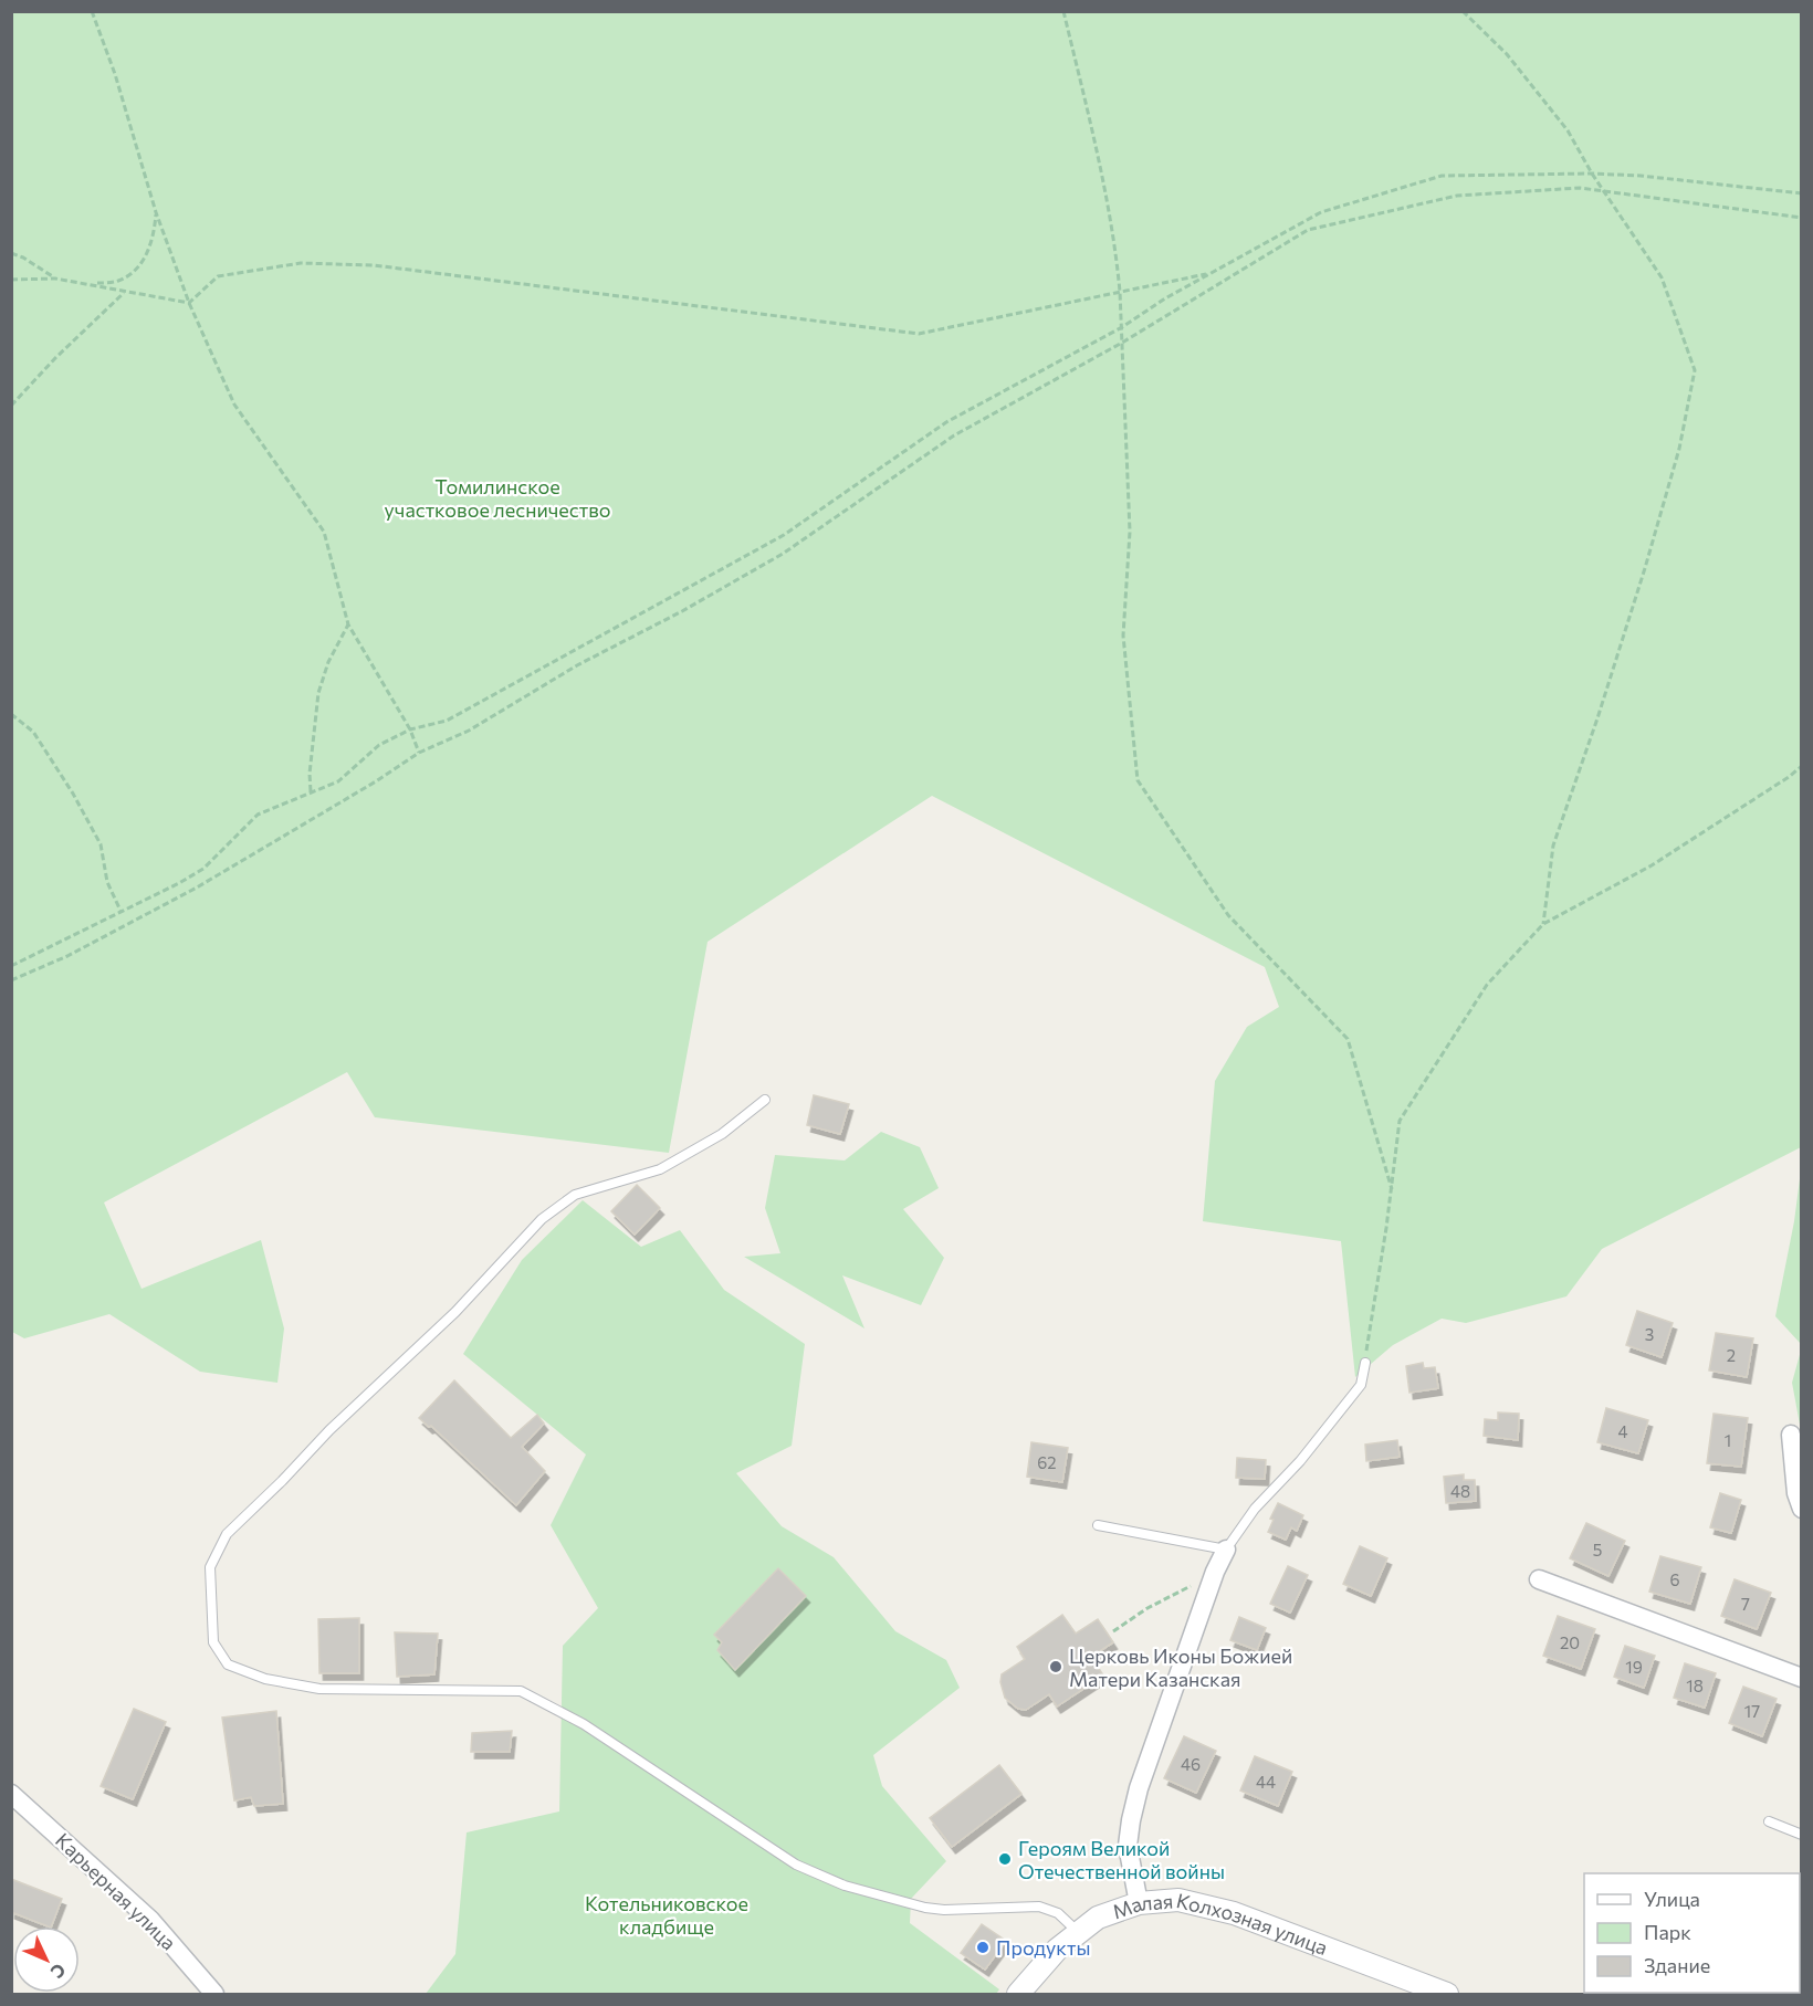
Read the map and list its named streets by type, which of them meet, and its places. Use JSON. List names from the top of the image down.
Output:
{
  "streets": {
    "street": ["Карьерная улица", "Малая Колхозная улица"]
  },
  "parks": ["Томилинское участковое лесничество", "Котельниковское кладбище"],
  "places": ["Церковь Иконы Божией Матери Казанская", "Героям Великой Отечественной войны", "Продукты"],
  "house_numbers": [
    "3",
    "2",
    "4",
    "1",
    "62",
    "48",
    "5",
    "6",
    "7",
    "20",
    "19",
    "18",
    "17",
    "46",
    "44"
  ],
  "legend": ["Улица", "Парк", "Здание"],
  "north": "bottom right"
}
